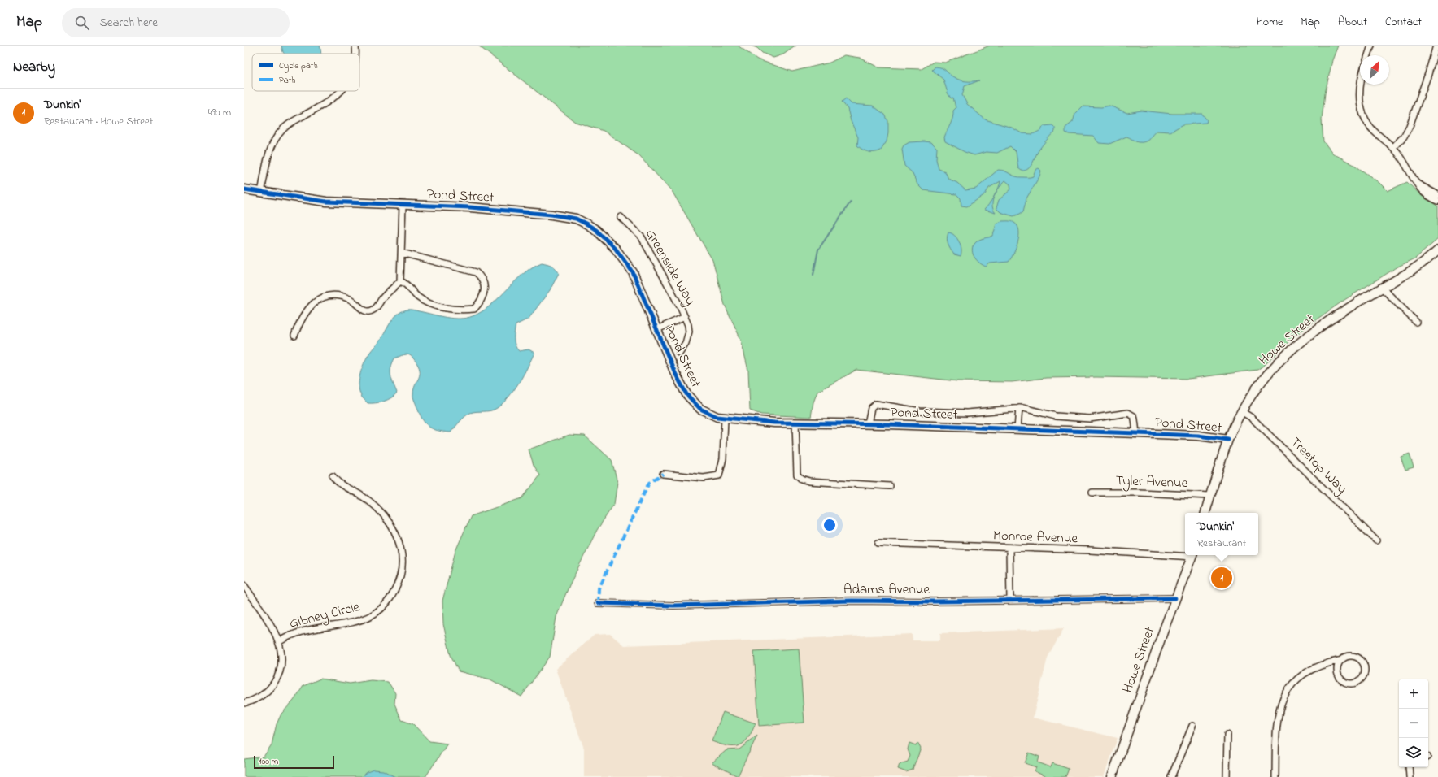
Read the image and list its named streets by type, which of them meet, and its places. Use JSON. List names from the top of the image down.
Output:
{
  "streets": {
    "street": [
      "Pond Street",
      "Greenside Way",
      "Howe Street",
      "Treetop Way",
      "Tyler Avenue",
      "Monroe Avenue",
      "Adams Avenue",
      "Gibney Circle"
    ]
  },
  "crossings": [
    ["Pond Street", "Greenside Way"],
    ["Pond Street", "Howe Street"],
    ["Howe Street", "Treetop Way"],
    ["Howe Street", "Tyler Avenue"],
    ["Howe Street", "Adams Avenue"]
  ],
  "legend": ["Cycle path", "Path"],
  "scale_bar": "100 m",
  "north": "top right",
  "page": {
    "header": "Map",
    "search": "Search here",
    "nav": [
      "Home",
      "Map",
      "About",
      "Contact"
    ],
    "heading": "Nearby",
    "list": [
      {
        "mark": "1",
        "name": "Dunkin'",
        "note": "Restaurant · Howe Street",
        "value": "490 m"
      }
    ],
    "popup": ["Dunkin'", "Restaurant"],
    "pins": "1",
    "map_buttons": ["+", "−"],
    "scale": "100 m"
  }
}
